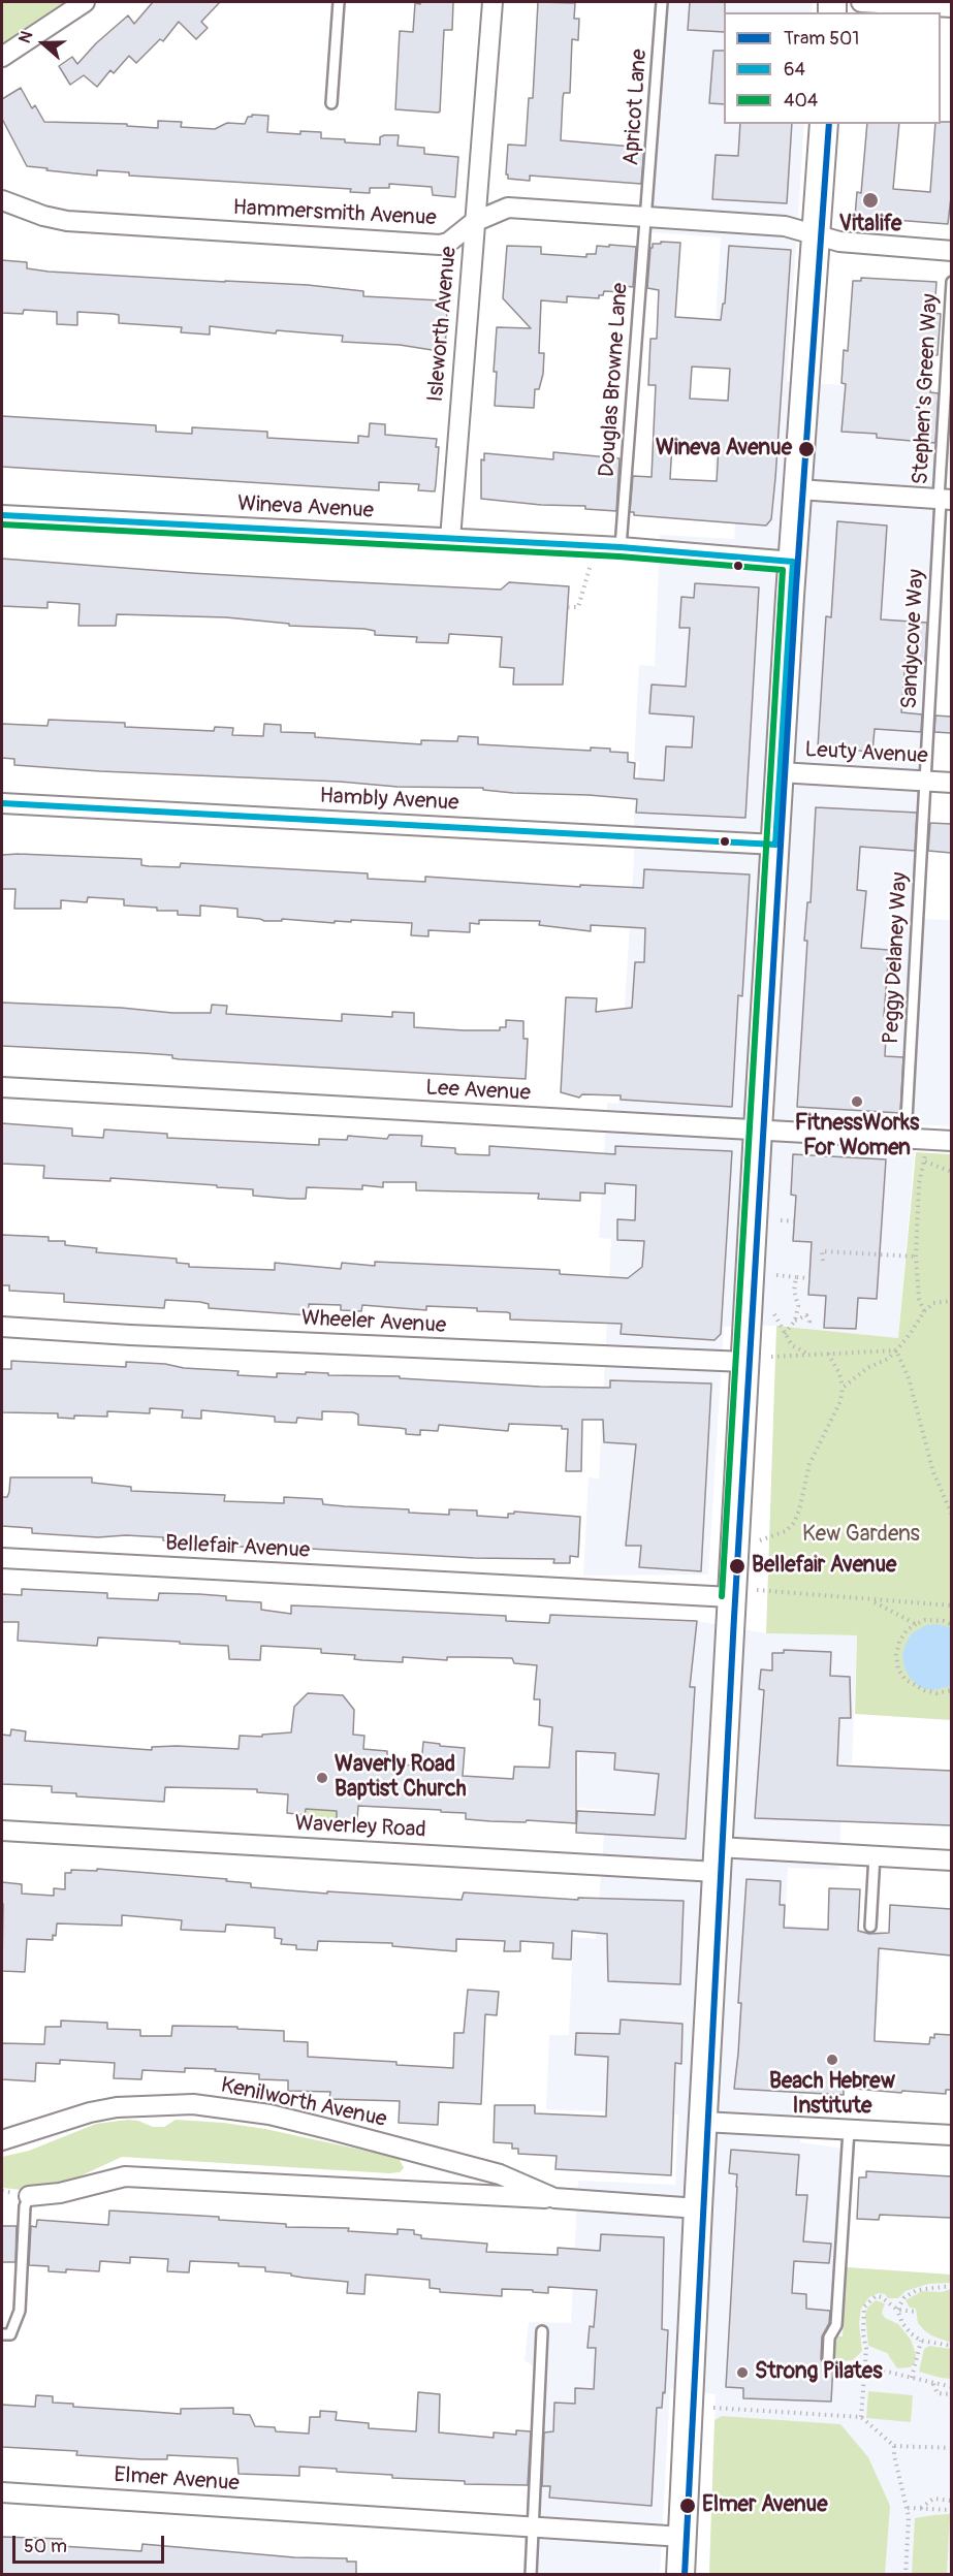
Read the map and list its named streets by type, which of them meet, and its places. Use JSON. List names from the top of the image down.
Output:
{
  "streets": {
    "street": [
      "Hammersmith Avenue",
      "Isleworth Avenue",
      "Wineva Avenue",
      "Leuty Avenue",
      "Hambly Avenue",
      "Lee Avenue",
      "Wheeler Avenue",
      "Bellefair Avenue",
      "Waverley Road",
      "Kenilworth Avenue",
      "Elmer Avenue"
    ],
    "lane": [
      "Apricot Lane",
      "Douglas Browne Lane",
      "Stephen's Green Way",
      "Sandycove Way",
      "Peggy Delaney Way"
    ]
  },
  "crossings": [
    ["Apricot Lane", "Hammersmith Avenue"],
    ["Apricot Lane", "Douglas Browne Lane"],
    ["Hammersmith Avenue", "Isleworth Avenue"],
    ["Hammersmith Avenue", "Douglas Browne Lane"],
    ["Isleworth Avenue", "Wineva Avenue"],
    ["Douglas Browne Lane", "Wineva Avenue"],
    ["Stephen's Green Way", "Sandycove Way"],
    ["Sandycove Way", "Leuty Avenue"],
    ["Sandycove Way", "Peggy Delaney Way"],
    ["Leuty Avenue", "Peggy Delaney Way"],
    ["Peggy Delaney Way", "Lee Avenue"]
  ],
  "parks": ["Kew Gardens"],
  "places": [
    "Vitalife",
    "Wineva Avenue",
    "FitnessWorks For Women",
    "Bellefair Avenue",
    "Waverly Road Baptist Church",
    "Beach Hebrew Institute",
    "Strong Pilates",
    "Elmer Avenue"
  ],
  "lines": ["tram line 501", "transit line 64", "transit line 404"],
  "legend": ["Tram 501", "64", "404"],
  "scale_bar": "50 m",
  "north": "left"
}
